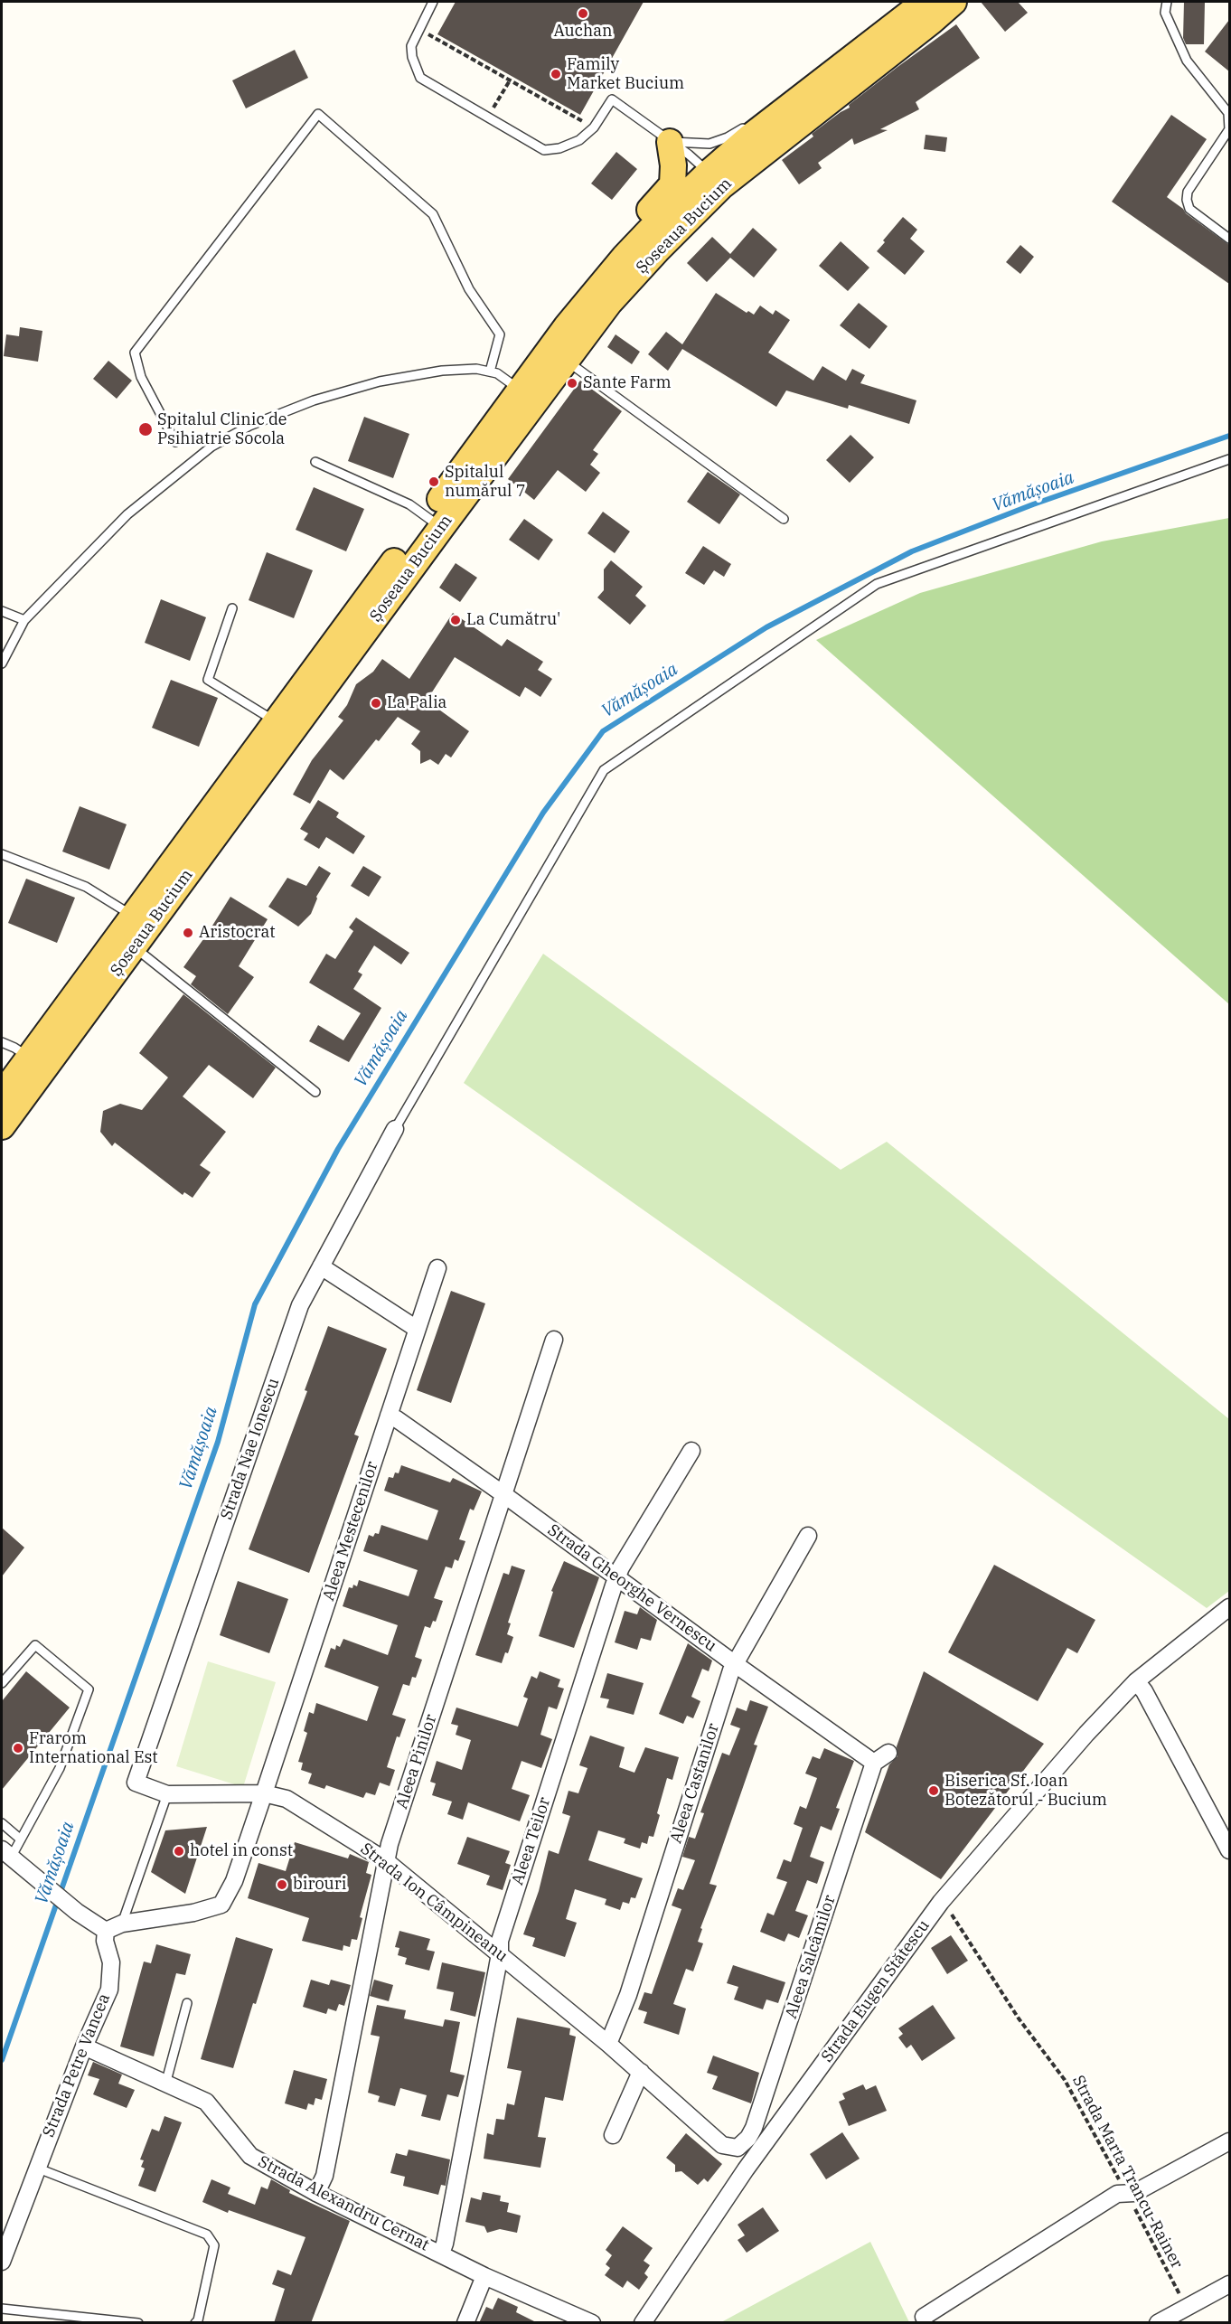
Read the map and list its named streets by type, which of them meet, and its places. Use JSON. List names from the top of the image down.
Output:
{
  "streets": {
    "main road": ["Șoseaua Bucium"],
    "street": [
      "Strada Nae Ionescu",
      "Aleea Mestecenilor",
      "Strada Gheorghe Vernescu",
      "Aleea Pinilor",
      "Aleea Castanilor",
      "Aleea Teilor",
      "Strada Ion Câmpineanu",
      "Aleea Salcâmilor",
      "Strada Eugen Stătescu",
      "Strada Petre Vancea",
      "Strada Alexandru Cernat"
    ],
    "path": ["Strada Marta Trancu-Rainer"]
  },
  "crossings": [
    ["Strada Nae Ionescu", "Strada Ion Câmpineanu"],
    ["Aleea Mestecenilor", "Strada Gheorghe Vernescu"],
    ["Aleea Mestecenilor", "Strada Ion Câmpineanu"],
    ["Strada Gheorghe Vernescu", "Aleea Pinilor"],
    ["Strada Gheorghe Vernescu", "Aleea Castanilor"],
    ["Strada Gheorghe Vernescu", "Aleea Teilor"],
    ["Strada Gheorghe Vernescu", "Aleea Salcâmilor"],
    ["Aleea Pinilor", "Strada Ion Câmpineanu"],
    ["Aleea Pinilor", "Strada Alexandru Cernat"],
    ["Aleea Castanilor", "Strada Ion Câmpineanu"],
    ["Aleea Teilor", "Strada Ion Câmpineanu"],
    ["Aleea Teilor", "Strada Alexandru Cernat"],
    ["Strada Ion Câmpineanu", "Aleea Salcâmilor"],
    ["Strada Eugen Stătescu", "Strada Marta Trancu-Rainer"],
    ["Strada Petre Vancea", "Strada Alexandru Cernat"]
  ],
  "water": ["Vămășoaia"],
  "places": [
    "Auchan",
    "Family Market Bucium",
    "Sante Farm",
    "Spitalul Clinic de Psihiatrie Socola",
    "Spitalul numărul 7",
    "La Cumătru'",
    "La Palia",
    "Aristocrat",
    "Frarom International Est",
    "Biserica Sf. Ioan Botezătorul - Bucium",
    "hotel in const",
    "birouri"
  ]
}
